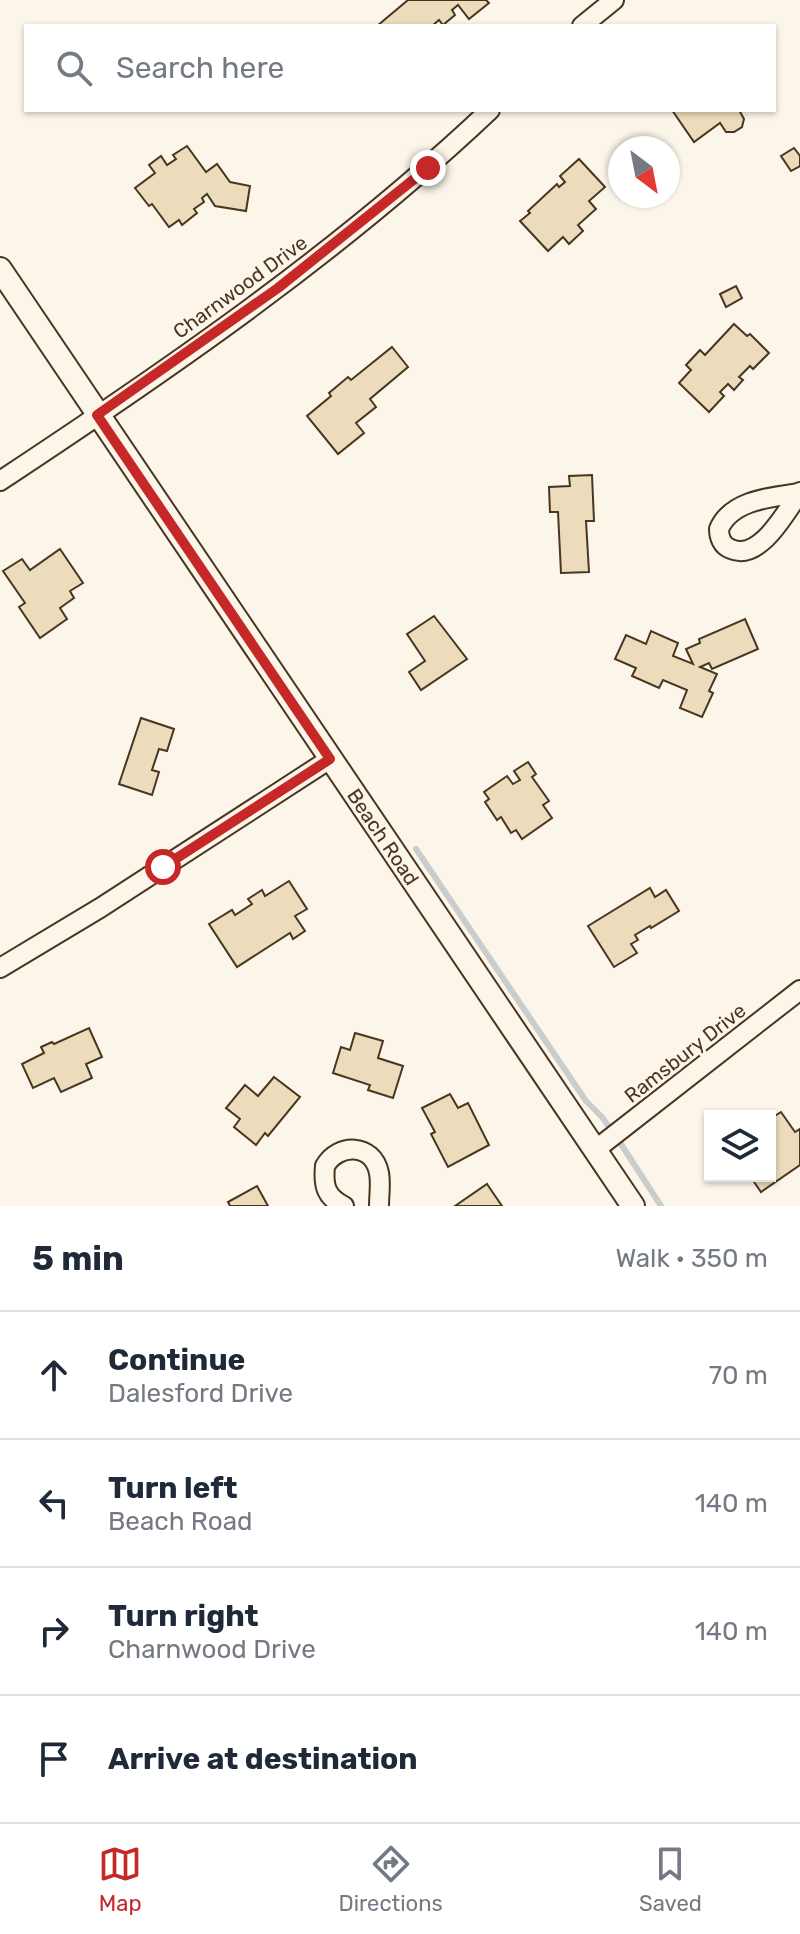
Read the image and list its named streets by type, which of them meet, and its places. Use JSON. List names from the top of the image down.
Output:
{
  "streets": {
    "street": ["Charnwood Drive", "Beach Road", "Ramsbury Drive"]
  },
  "crossings": [
    ["Charnwood Drive", "Beach Road"],
    ["Beach Road", "Ramsbury Drive"]
  ],
  "north": "bottom right",
  "page": {
    "search": "Search here",
    "heading": ["5 min", "Walk · 350 m"],
    "list": [
      ["Continue", "Dalesford Drive", "70 m"],
      ["Turn left", "Beach Road", "140 m"],
      ["Turn right", "Charnwood Drive", "140 m"],
      "Arrive at destination"
    ],
    "nav": ["Map", "Directions", "Saved"]
  }
}
